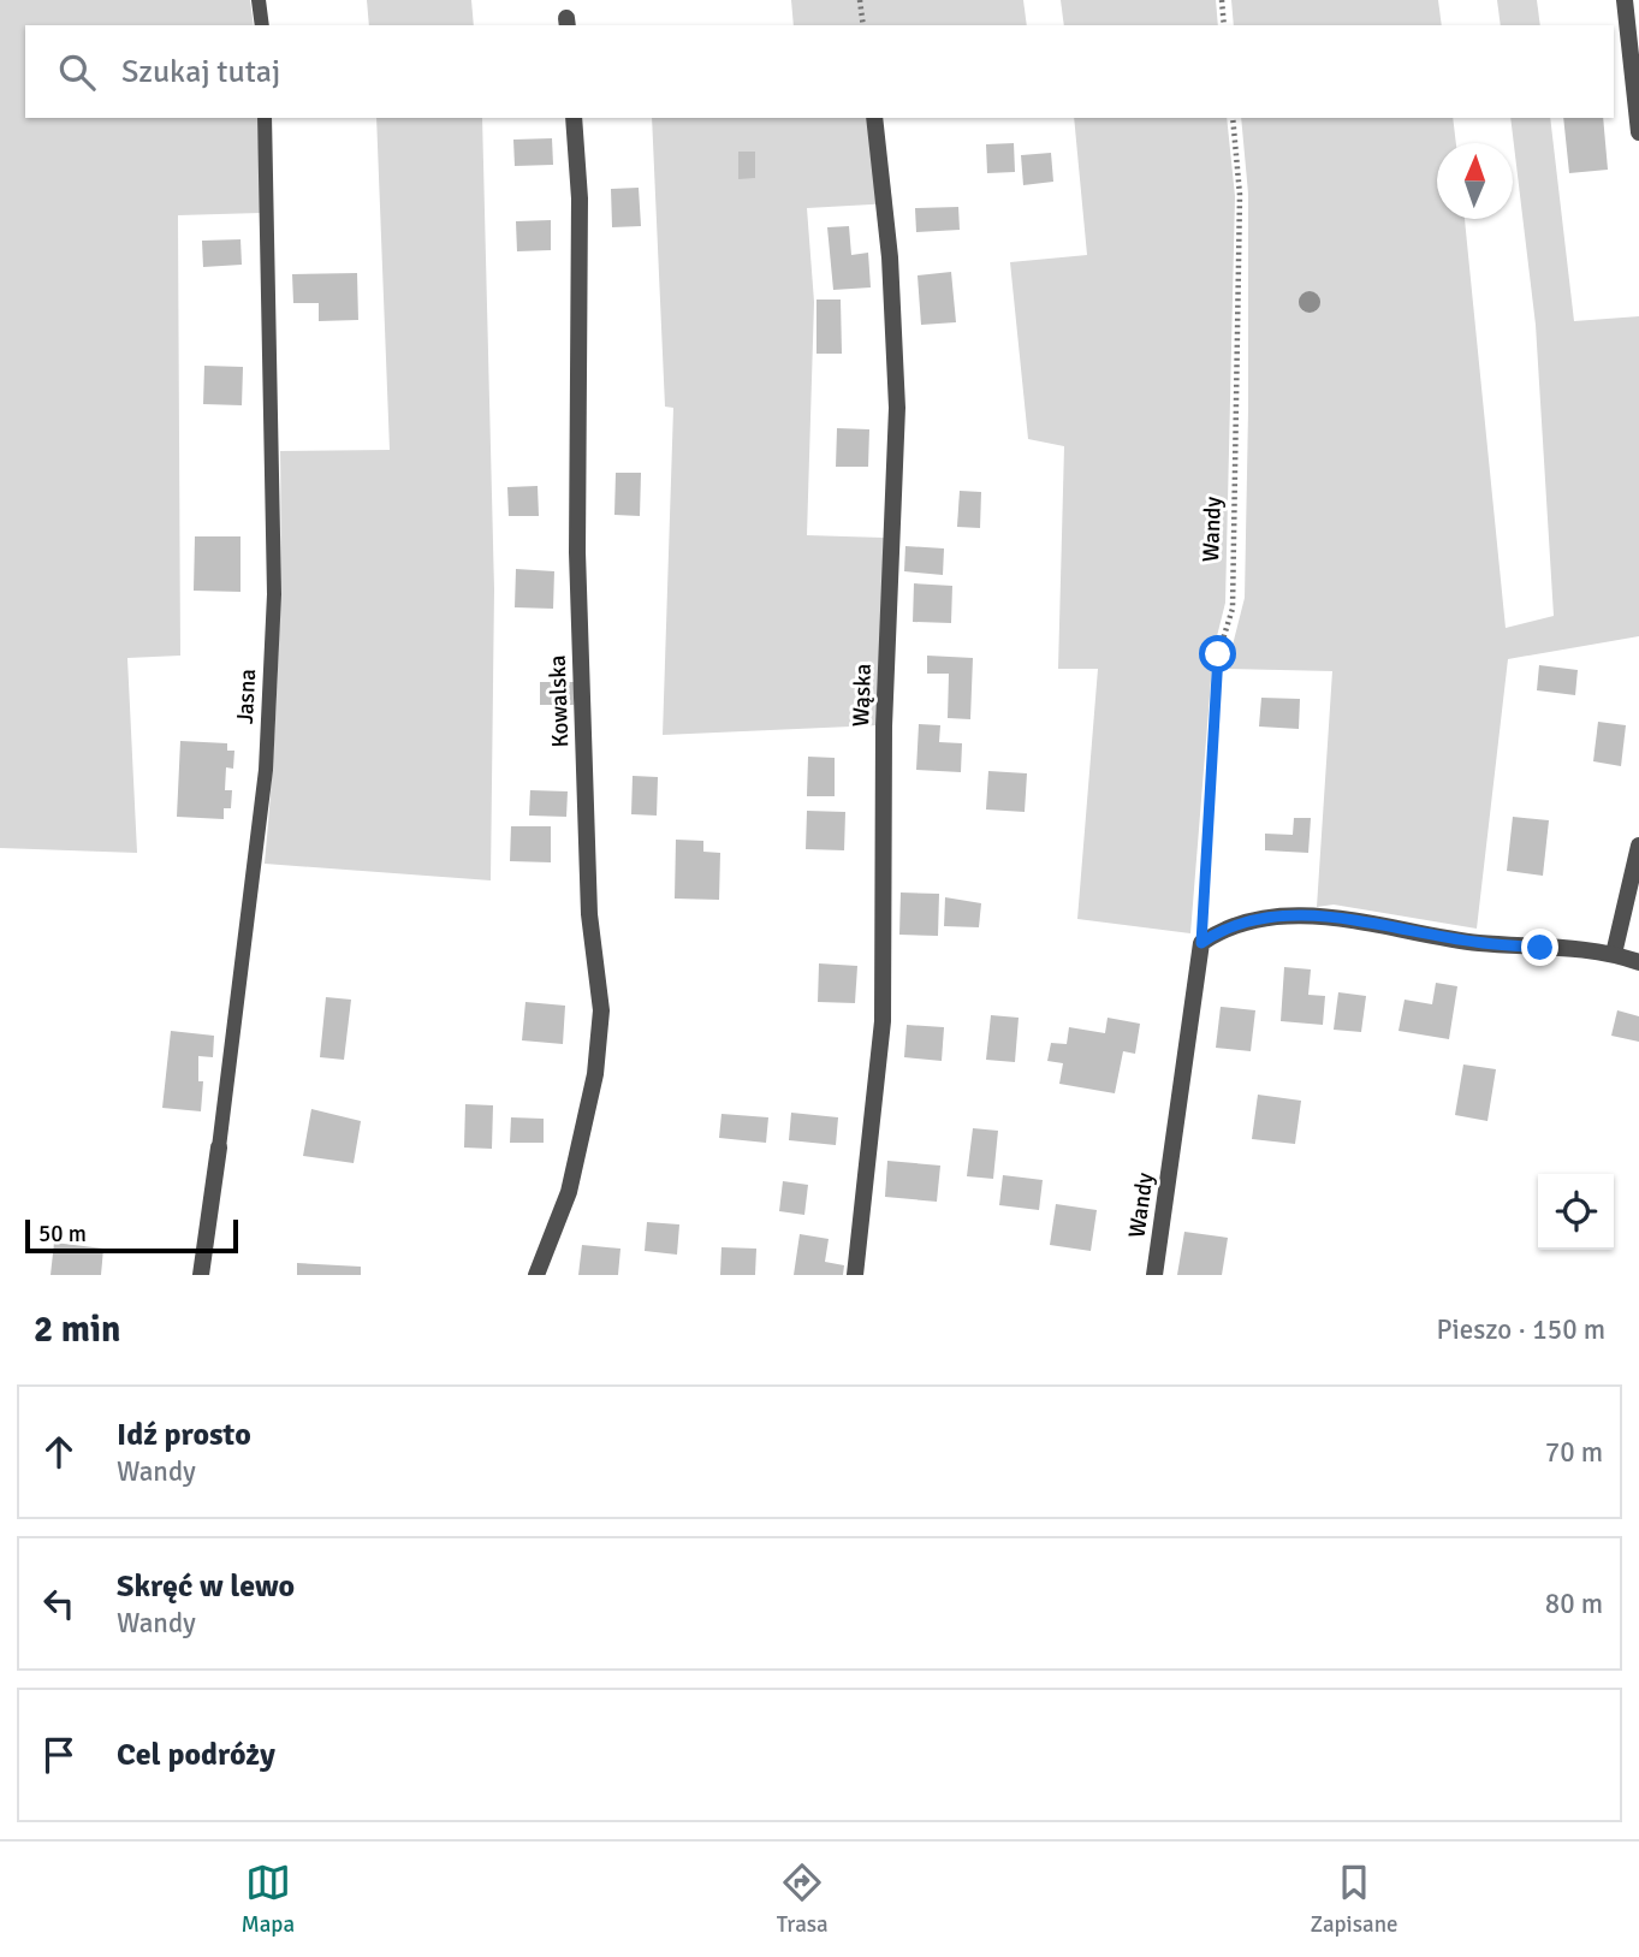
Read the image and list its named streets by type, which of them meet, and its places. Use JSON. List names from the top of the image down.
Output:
{
  "streets": {
    "street": [
      "Wandy",
      "Wąska",
      "Jasna",
      "Kowalska"
    ]
  },
  "scale_bar": "50 m",
  "north": "top",
  "page": {
    "search": "Szukaj tutaj",
    "scale": "50 m",
    "heading": ["2 min", "Pieszo · 150 m"],
    "list": [
      ["Idź prosto", "Wandy", "70 m"],
      ["Skręć w lewo", "Wandy", "80 m"],
      "Cel podróży"
    ],
    "nav": ["Mapa", "Trasa", "Zapisane"]
  }
}
